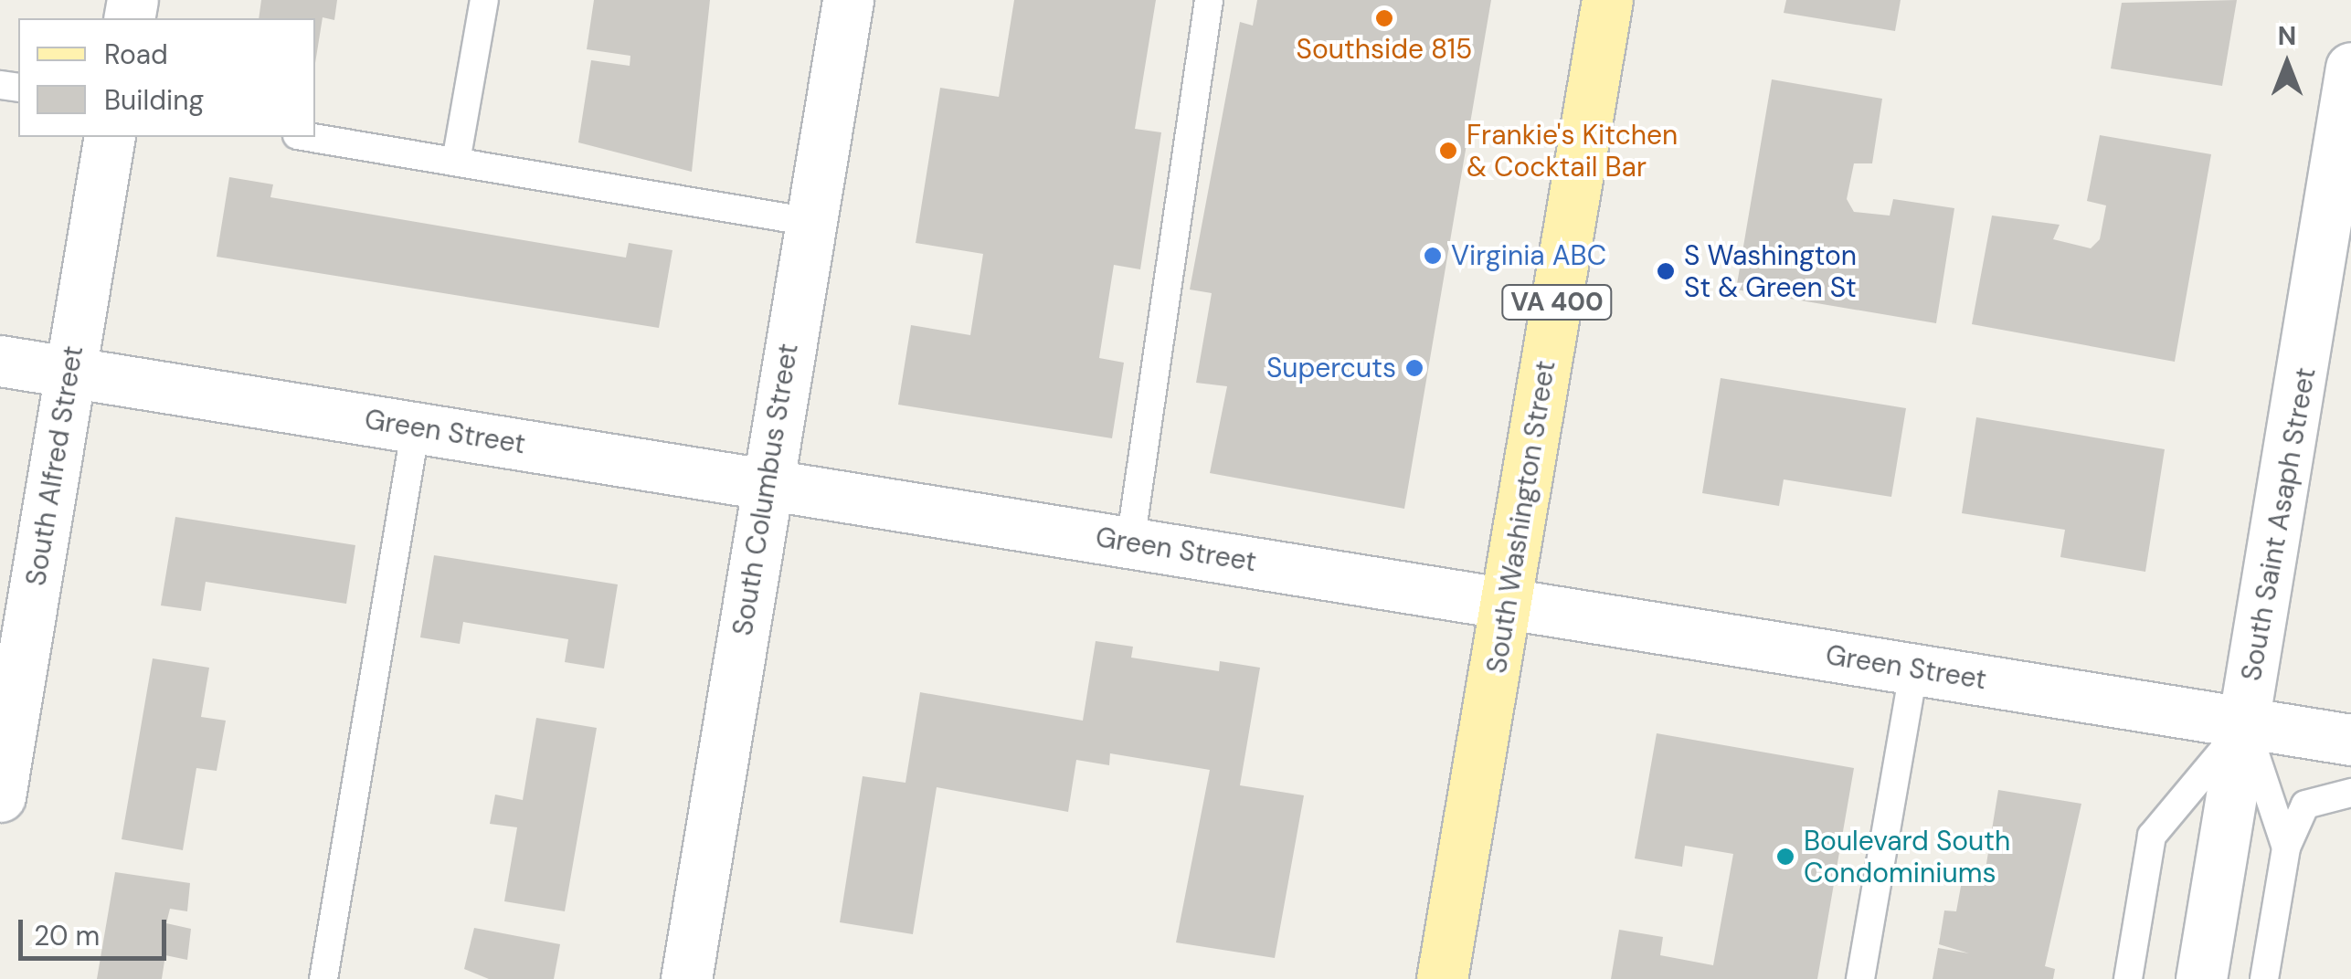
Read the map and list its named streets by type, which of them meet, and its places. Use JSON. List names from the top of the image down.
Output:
{
  "streets": {
    "main road": ["VA 400", "South Washington Street"],
    "street": [
      "Green Street",
      "South Alfred Street",
      "South Columbus Street",
      "South Saint Asaph Street"
    ]
  },
  "crossings": [
    ["Green Street", "South Alfred Street"],
    ["Green Street", "South Columbus Street"],
    ["Green Street", "South Washington Street"],
    ["Green Street", "South Saint Asaph Street"]
  ],
  "places": [
    "Southside 815",
    "Frankie's Kitchen & Cocktail Bar",
    "Virginia ABC",
    "S Washington St & Green St",
    "Supercuts",
    "Boulevard South Condominiums"
  ],
  "legend": ["Road", "Building"],
  "scale_bar": "20 m",
  "north": "top"
}
